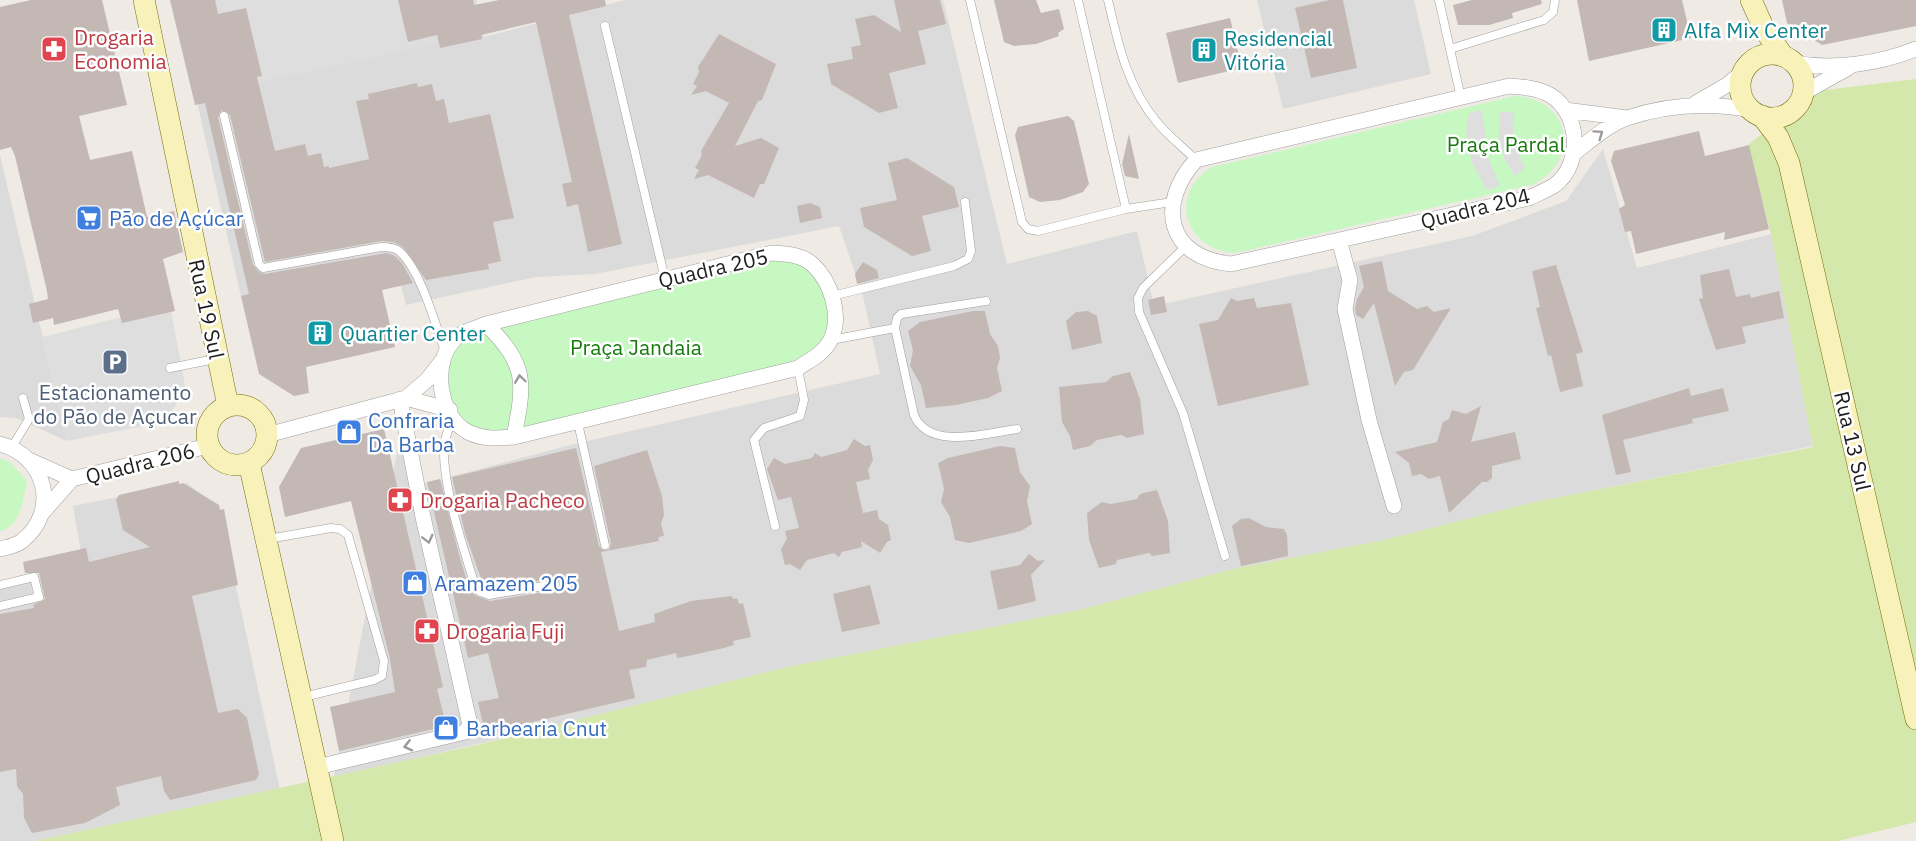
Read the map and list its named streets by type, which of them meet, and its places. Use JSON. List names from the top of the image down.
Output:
{
  "streets": {
    "street": [
      "Quadra 204",
      "Quadra 205",
      "Rua 19 Sul",
      "Rua 13 Sul",
      "Quadra 206"
    ]
  },
  "crossings": [
    ["Quadra 205", "Rua 19 Sul"],
    ["Quadra 205", "Quadra 206"],
    ["Rua 19 Sul", "Quadra 206"]
  ],
  "parks": ["Praça Pardal", "Praça Jandaia"],
  "places": {
    "building": ["Alfa Mix Center", "Residencial Vitória", "Quartier Center"],
    "pharmacy": ["Drogaria Economia", "Drogaria Pacheco", "Drogaria Fuji"],
    "supermarket": ["Pão de Açúcar"],
    "parking": ["Estacionamento do Pão de Açucar"],
    "shop": ["Confraria Da Barba", "Aramazem 205", "Barbearia Cnut"]
  }
}
